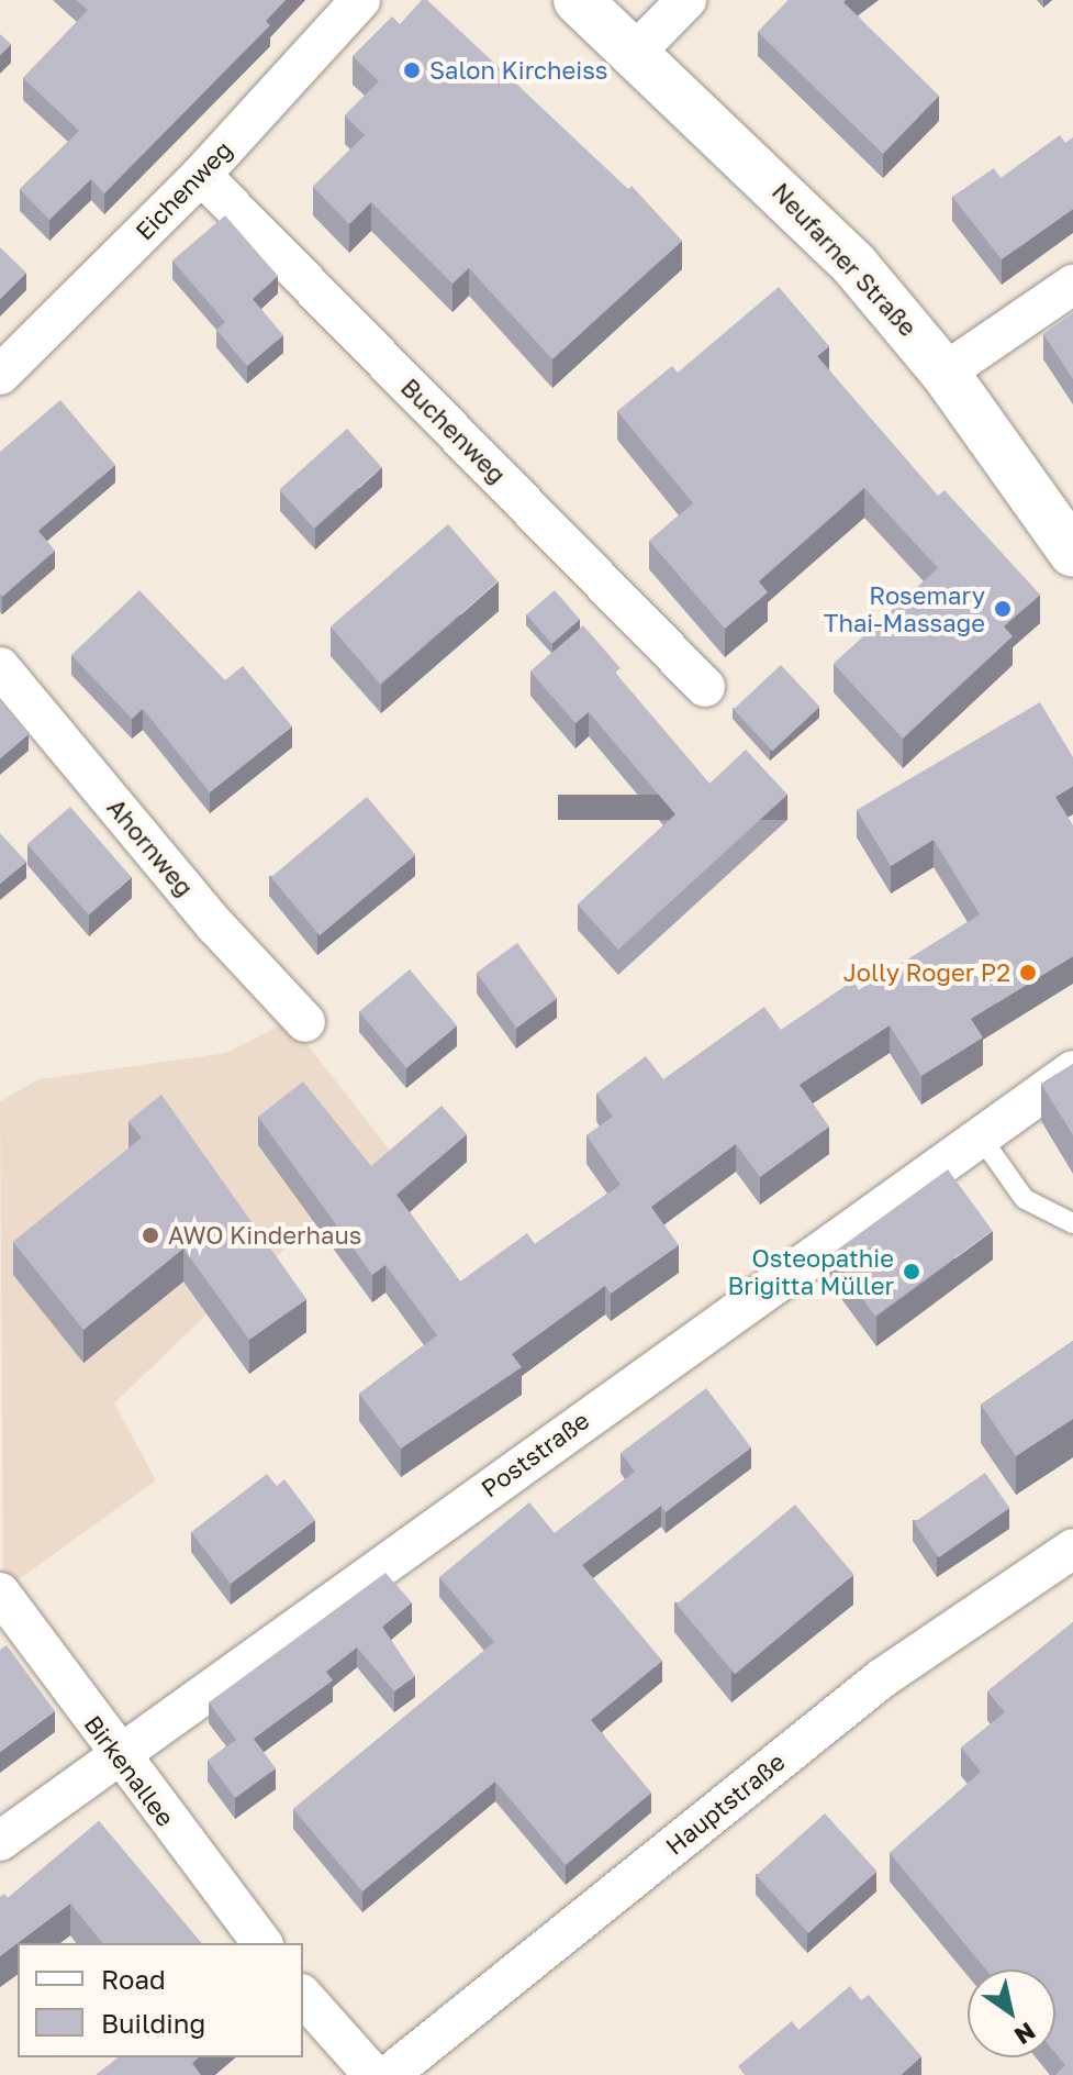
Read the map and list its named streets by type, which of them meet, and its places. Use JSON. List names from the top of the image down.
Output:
{
  "streets": {
    "street": [
      "Eichenweg",
      "Neufarner Straße",
      "Buchenweg",
      "Ahornweg",
      "Poststraße",
      "Birkenallee",
      "Hauptstraße"
    ]
  },
  "crossings": [
    ["Eichenweg", "Buchenweg"],
    ["Poststraße", "Birkenallee"]
  ],
  "places": [
    "Salon Kircheiss",
    "Rosemary Thai-Massage",
    "Jolly Roger P2",
    "AWO Kinderhaus",
    "Osteopathie Brigitta Müller"
  ],
  "legend": ["Road", "Building"],
  "north": "bottom right"
}
